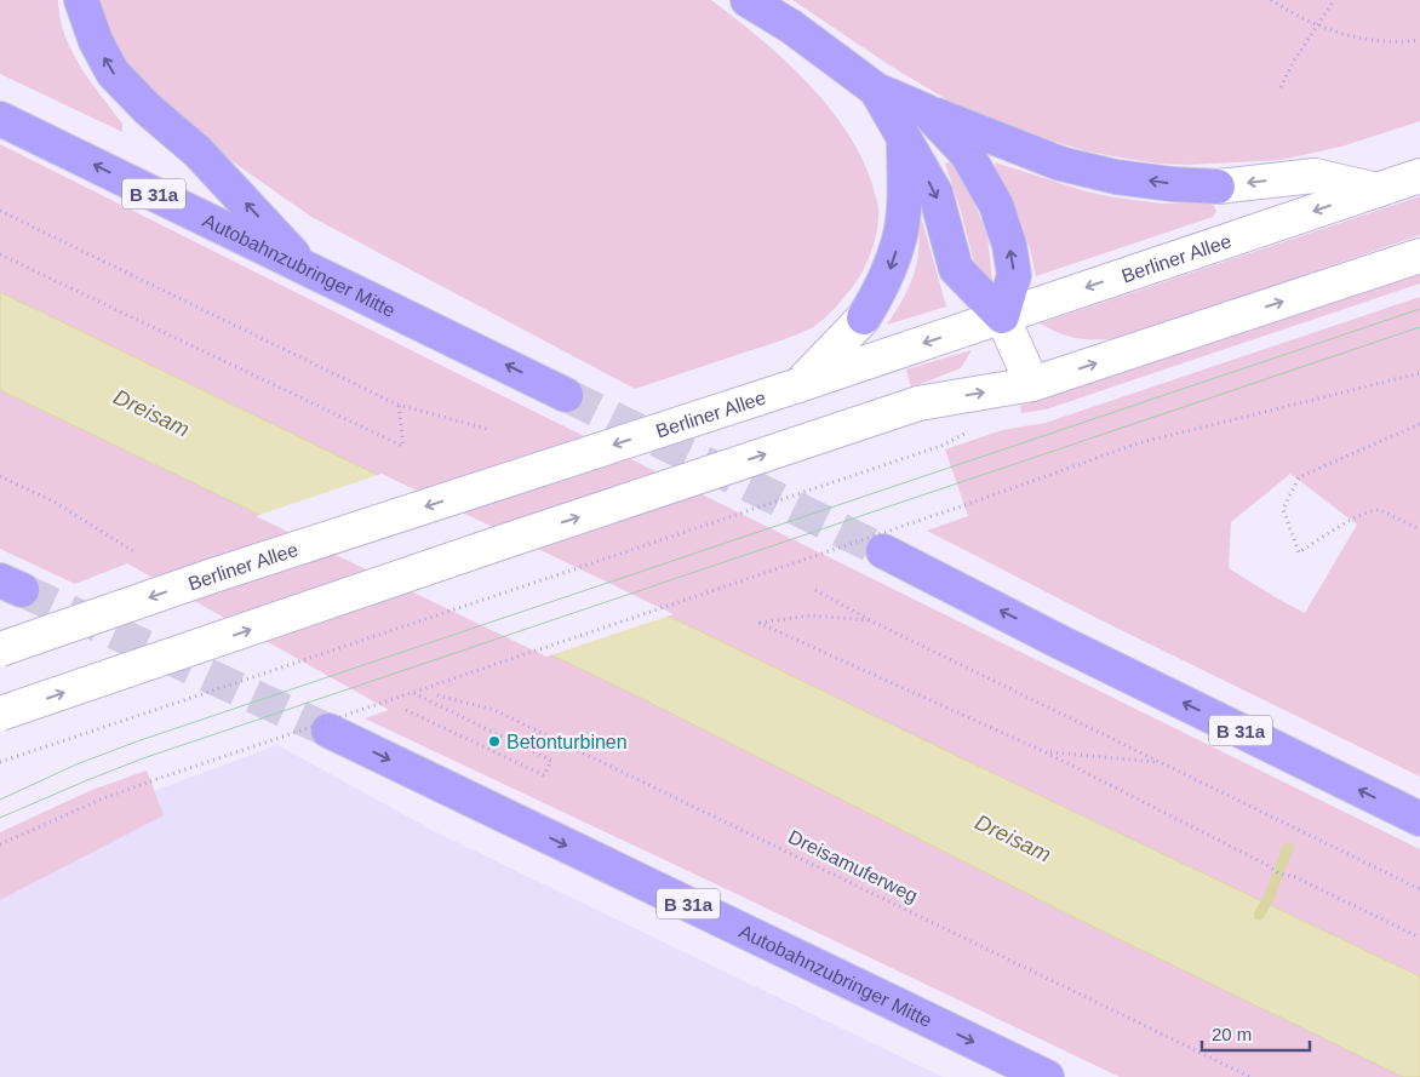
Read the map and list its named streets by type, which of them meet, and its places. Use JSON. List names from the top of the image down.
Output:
{
  "streets": {
    "highway": ["B 31a", "Autobahnzubringer Mitte"],
    "main road": ["Berliner Allee"],
    "path": ["Dreisamuferweg"]
  },
  "water": ["Dreisam"],
  "places": ["Betonturbinen"],
  "scale_bar": "20 m"
}
